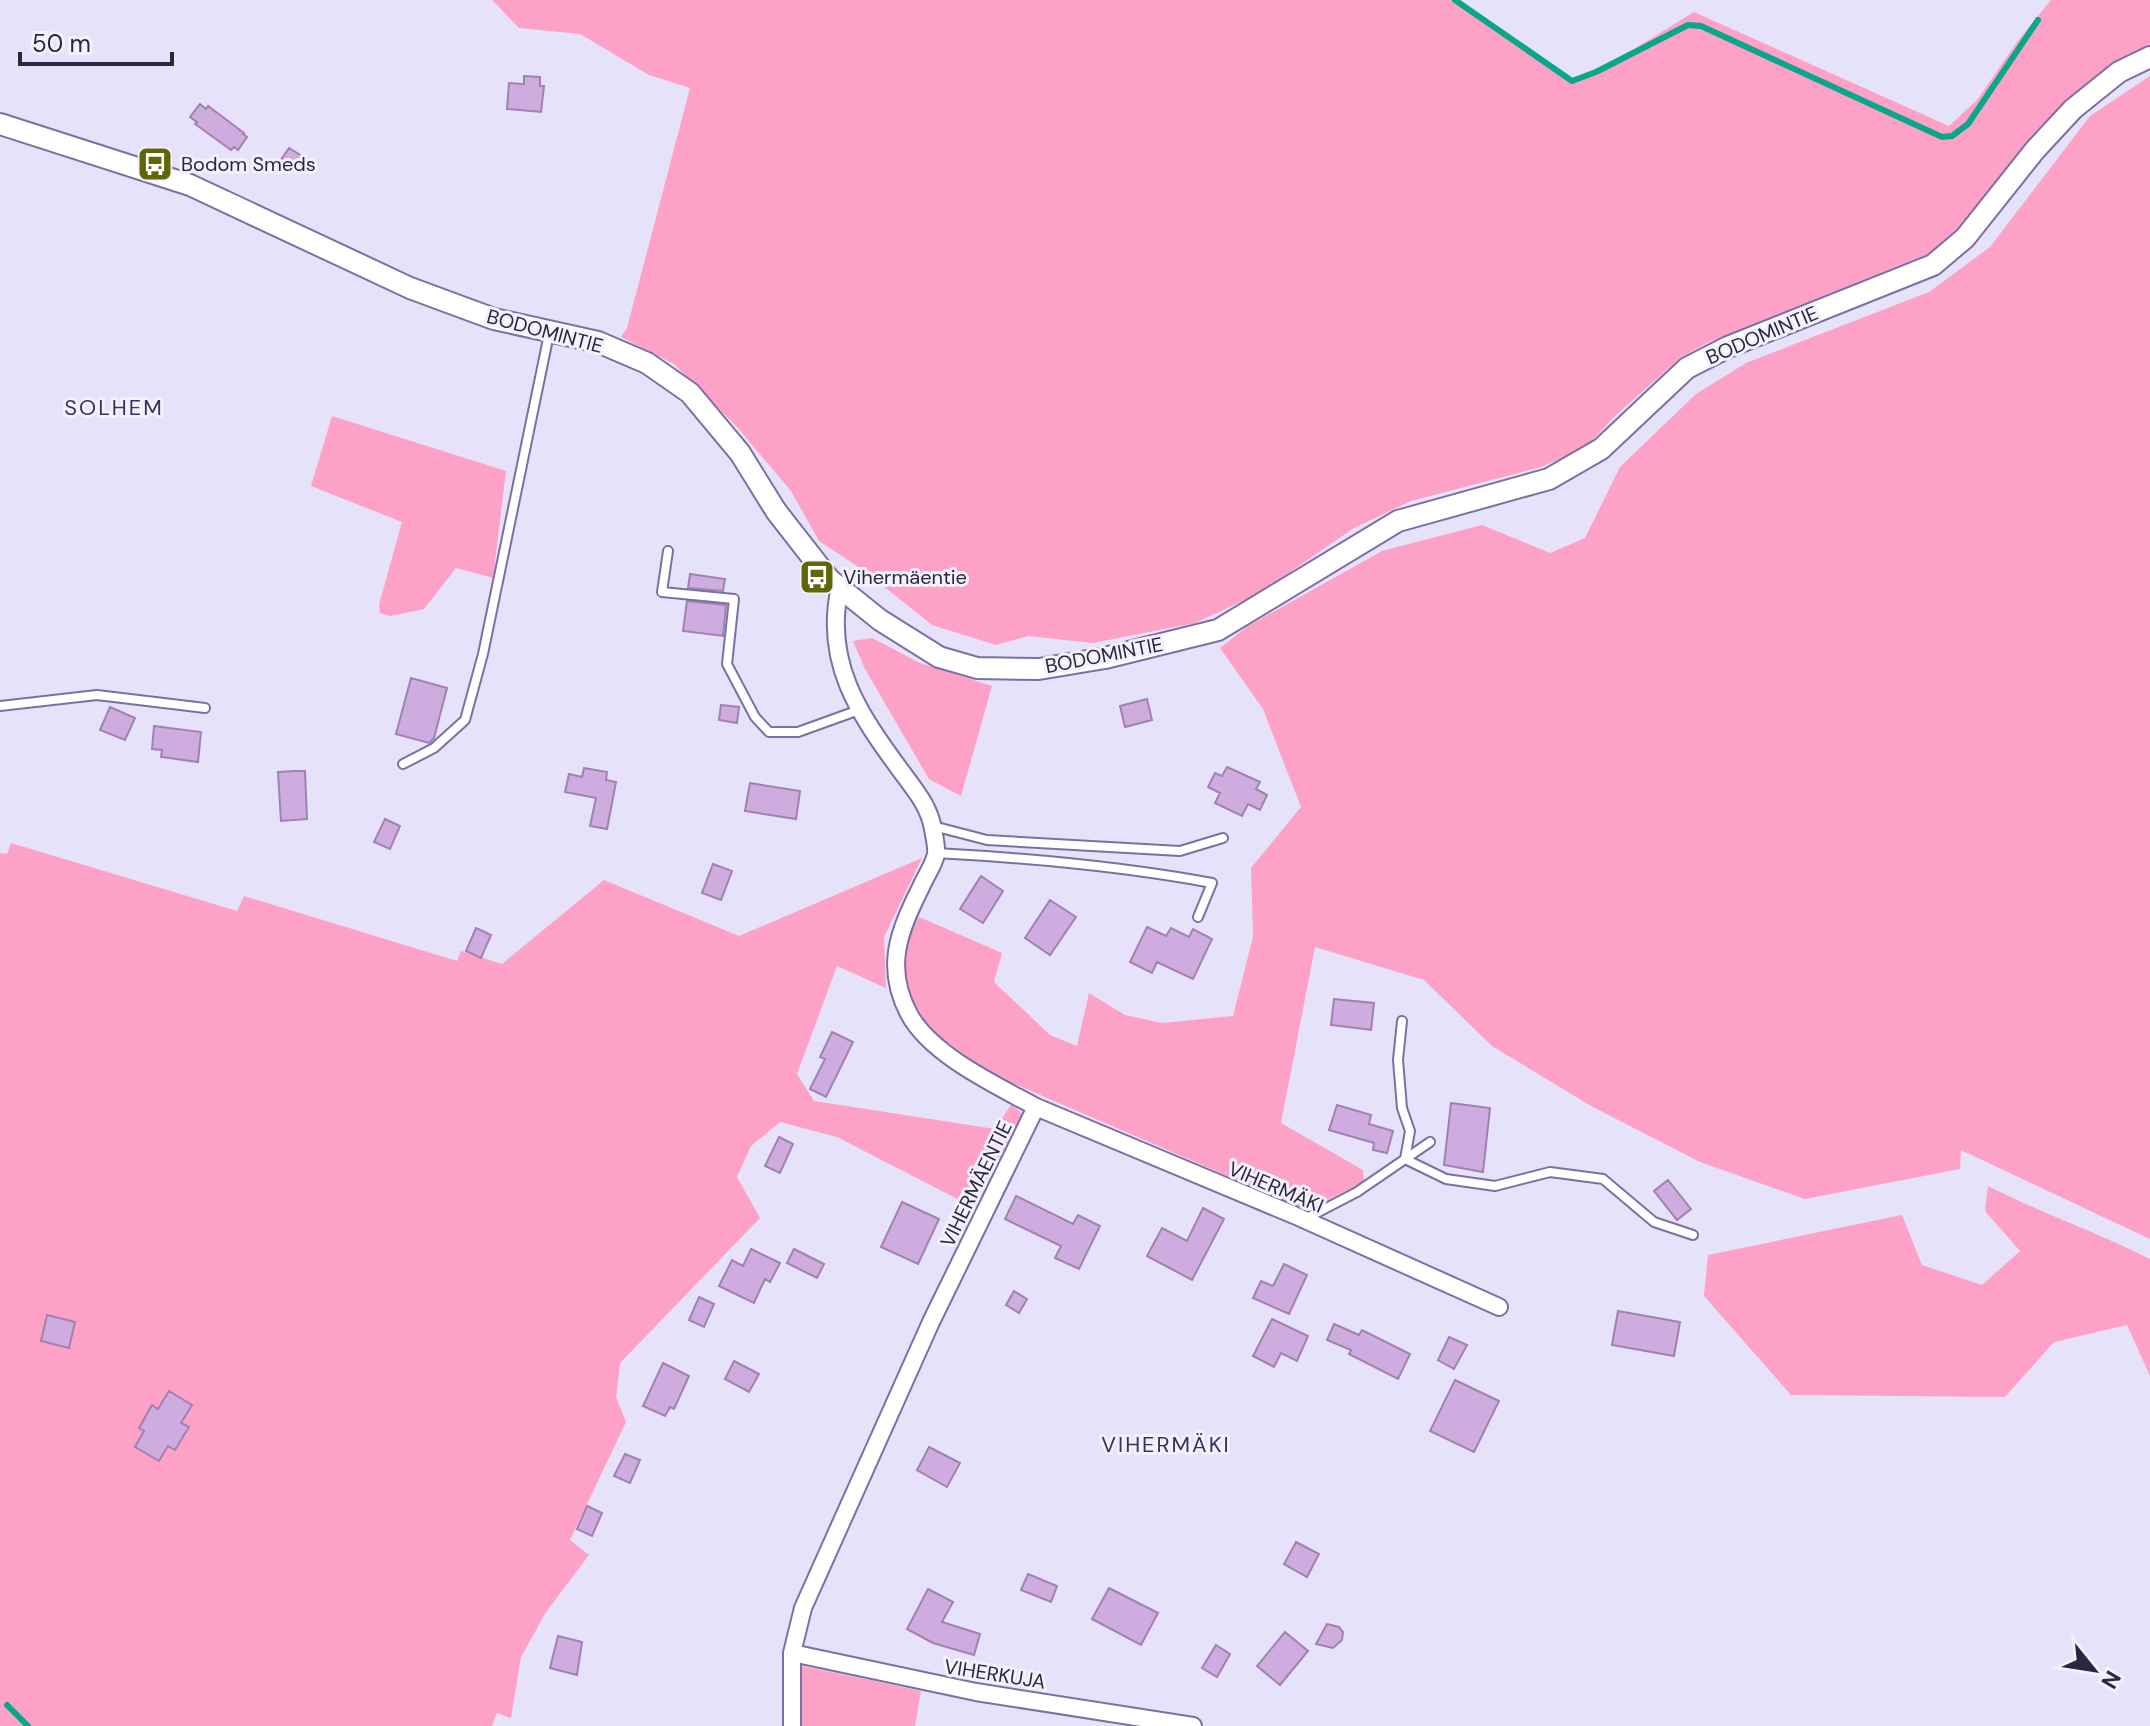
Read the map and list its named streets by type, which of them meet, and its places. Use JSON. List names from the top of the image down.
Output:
{
  "streets": {
    "street": [
      "BODOMINTIE",
      "VIHERMÄENTIE",
      "VIHERMÄKI",
      "VIHERKUJA"
    ]
  },
  "crossings": [
    ["VIHERMÄENTIE", "VIHERMÄKI"],
    ["VIHERMÄENTIE", "VIHERKUJA"]
  ],
  "districts": ["SOLHEM", "VIHERMÄKI"],
  "places": {
    "bus stop": ["Bodom Smeds", "Vihermäentie"]
  },
  "scale_bar": "50 m",
  "north": "bottom right"
}
